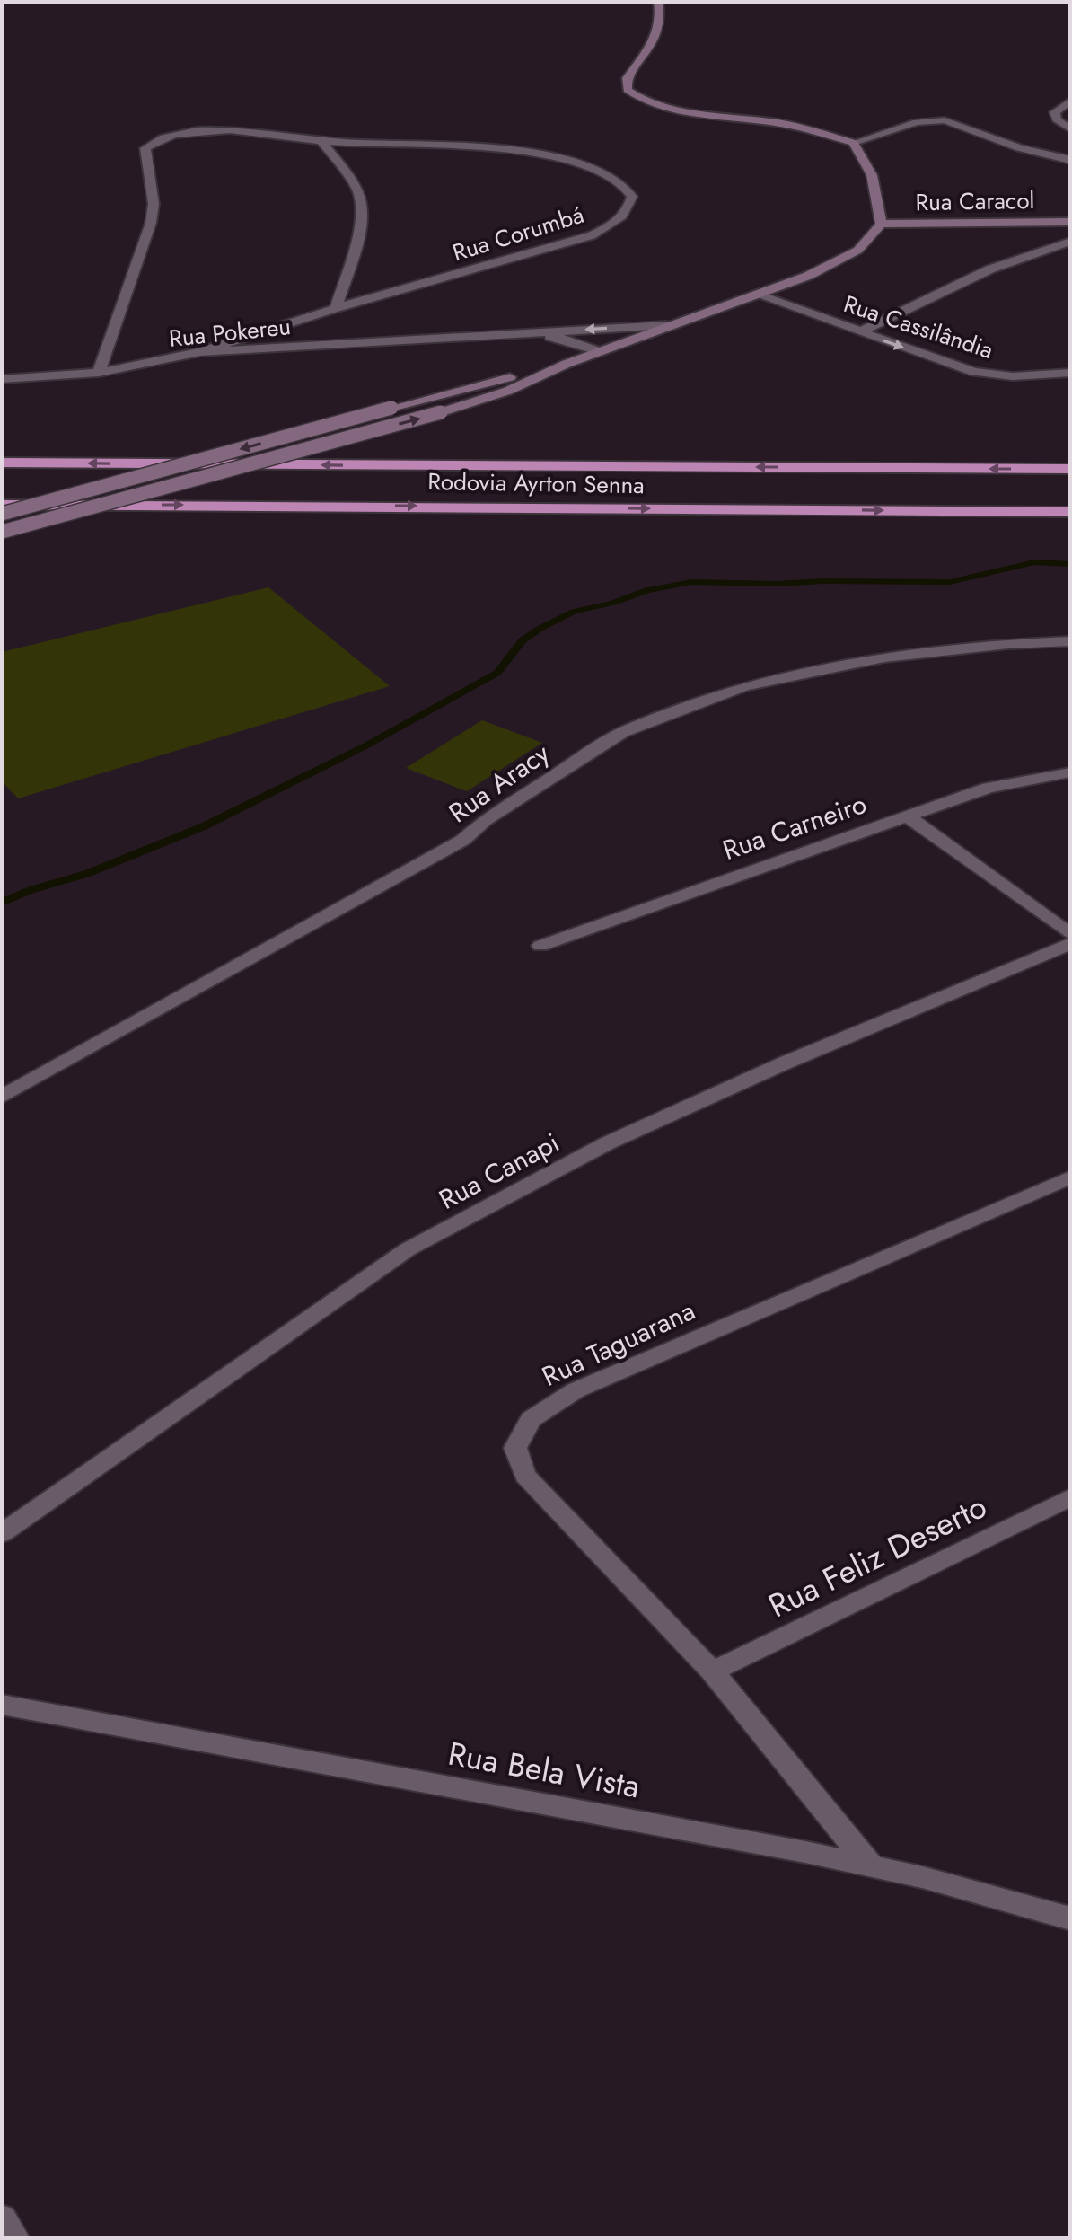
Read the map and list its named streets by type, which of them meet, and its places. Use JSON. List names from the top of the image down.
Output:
{
  "streets": {
    "highway": ["Rodovia Ayrton Senna"],
    "main road": ["Rua Caracol"],
    "street": [
      "Rua Corumbá",
      "Rua Cassilândia",
      "Rua Pokereu",
      "Rua Aracy",
      "Rua Carneiro",
      "Rua Canapi",
      "Rua Taguarana",
      "Rua Feliz Deserto",
      "Rua Bela Vista"
    ]
  },
  "crossings": [
    ["Rua Corumbá", "Rua Pokereu"],
    ["Rua Taguarana", "Rua Feliz Deserto"],
    ["Rua Taguarana", "Rua Bela Vista"]
  ],
  "one_way": ["Rua Cassilândia"]
}
